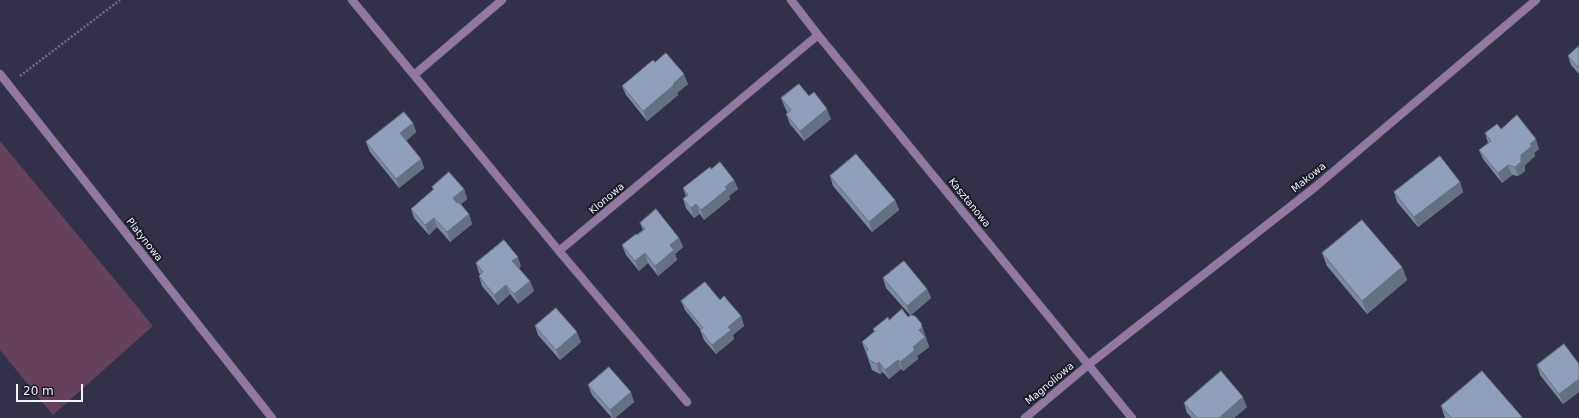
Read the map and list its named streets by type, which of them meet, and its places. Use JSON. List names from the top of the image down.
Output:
{
  "streets": {
    "street": [
      "Makowa",
      "Klonowa",
      "Kasztanowa",
      "Platynowa",
      "Magnoliowa"
    ]
  },
  "crossings": [
    ["Makowa", "Kasztanowa"],
    ["Makowa", "Magnoliowa"],
    ["Klonowa", "Kasztanowa"],
    ["Kasztanowa", "Magnoliowa"]
  ],
  "scale_bar": "20 m"
}
